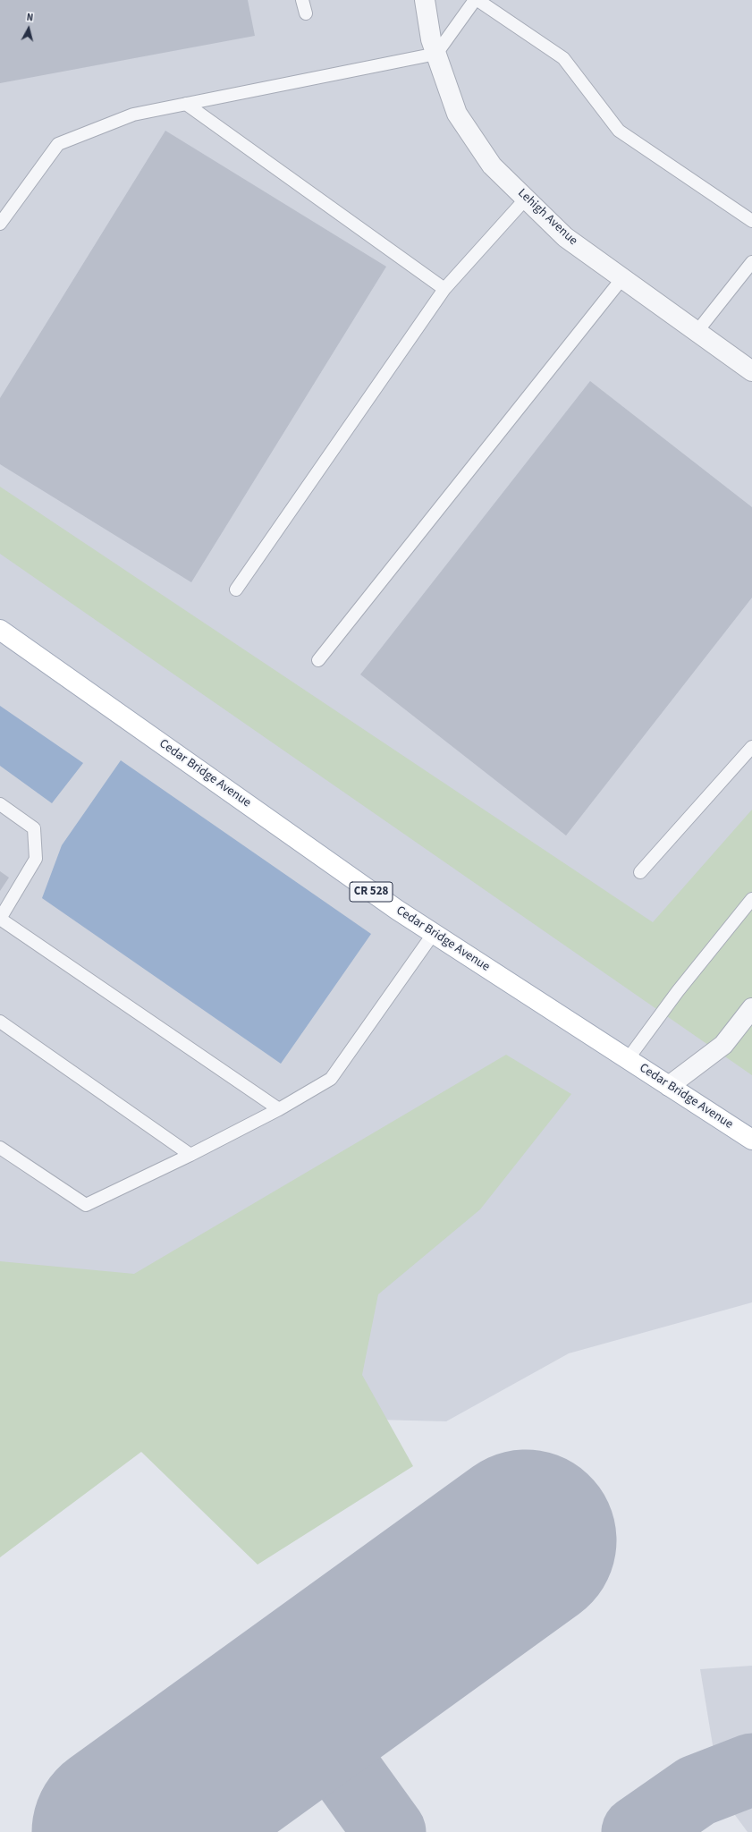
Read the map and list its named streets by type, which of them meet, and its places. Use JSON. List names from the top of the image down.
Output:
{
  "streets": {
    "main road": ["Cedar Bridge Avenue", "CR 528"],
    "street": ["Lehigh Avenue"]
  },
  "north": "top"
}
